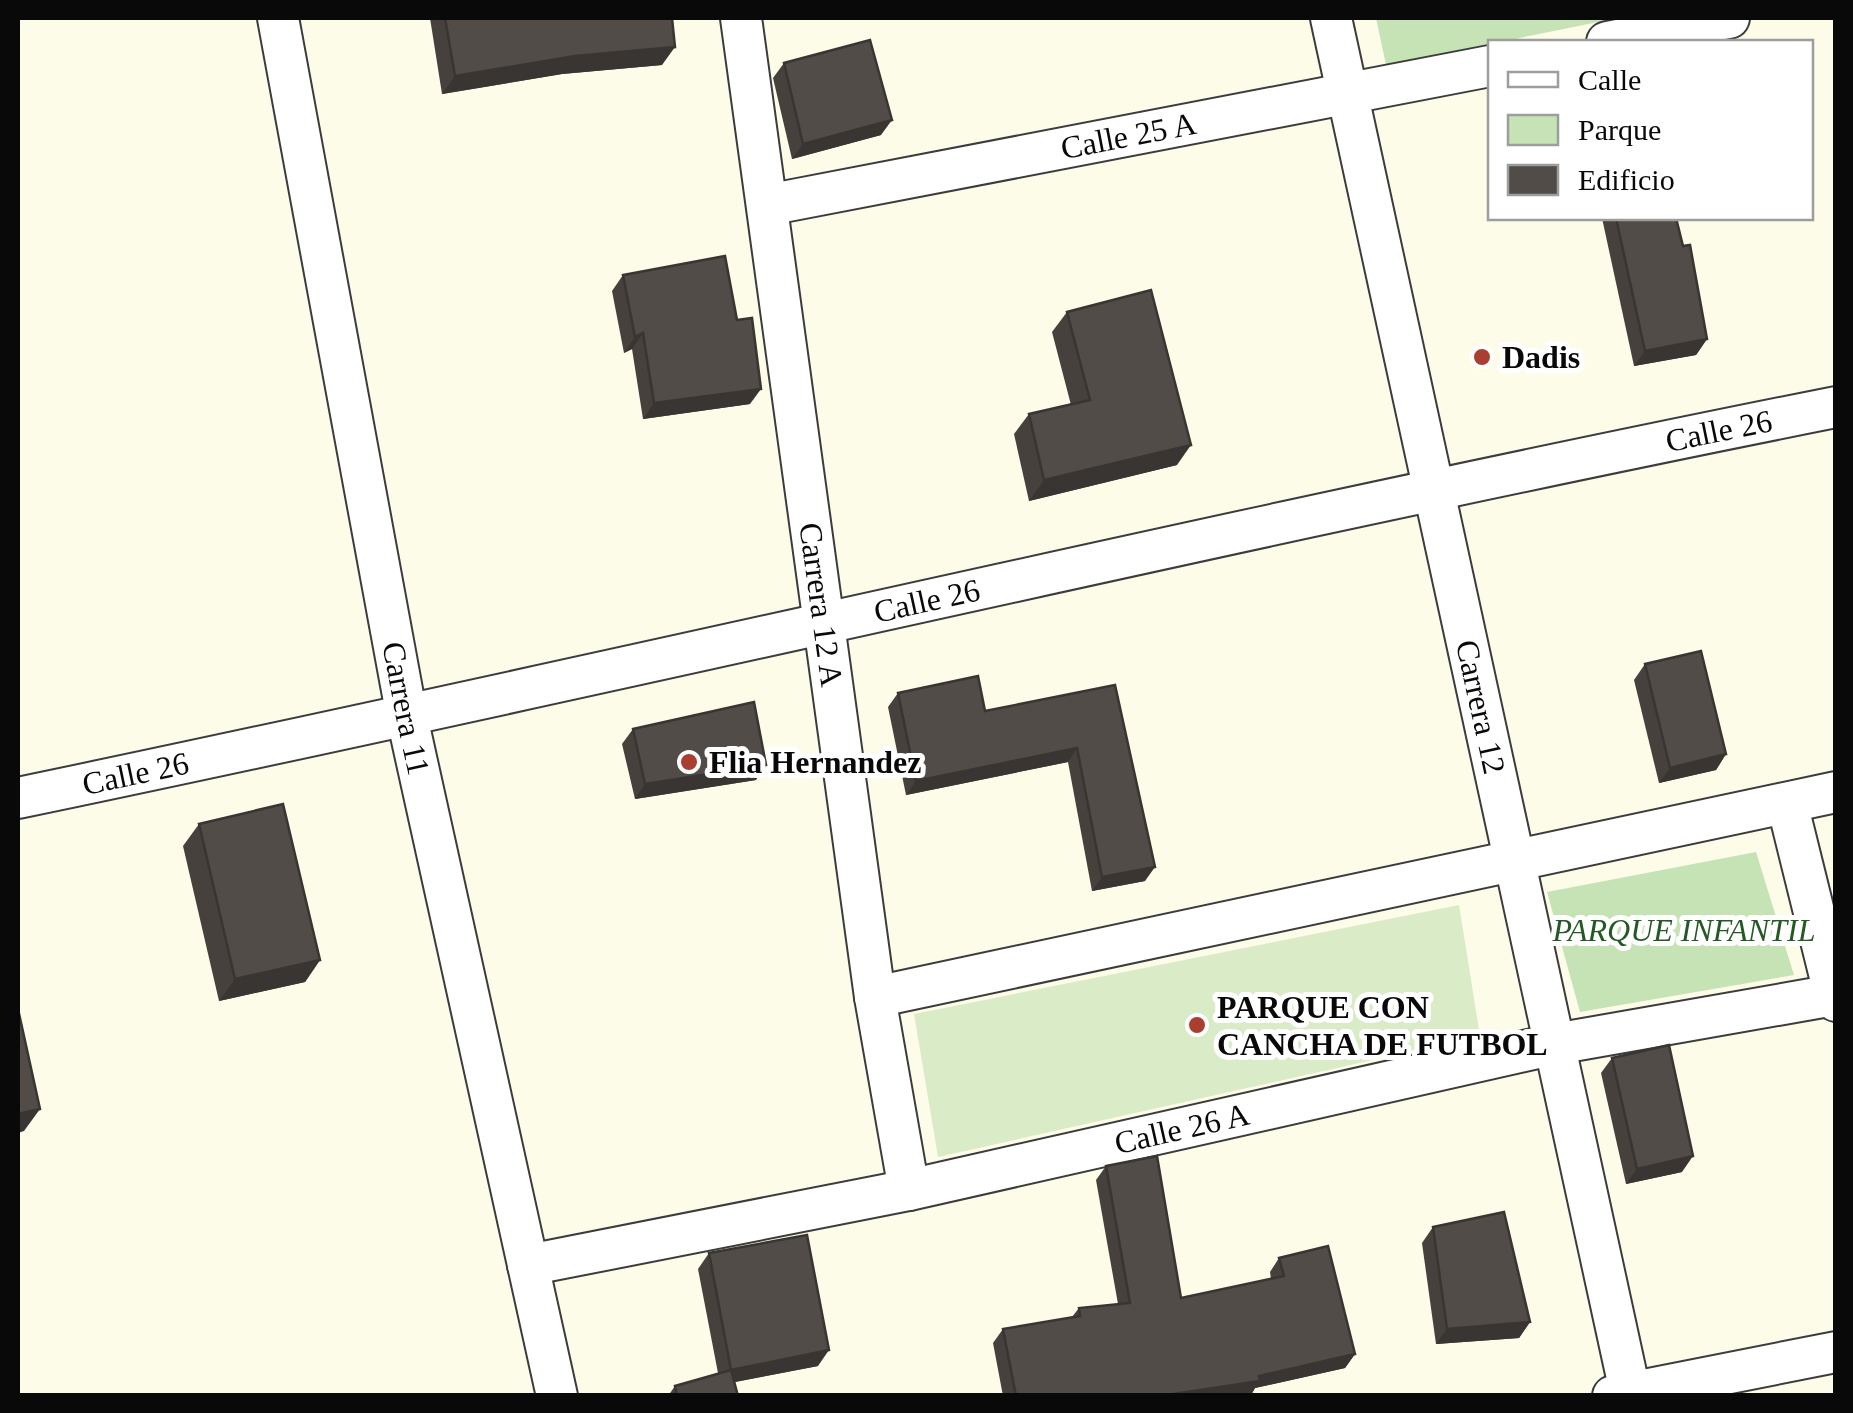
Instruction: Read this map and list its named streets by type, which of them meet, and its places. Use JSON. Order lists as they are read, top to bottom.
{
  "streets": {
    "street": [
      "Calle 25 A",
      "Calle 26",
      "Carrera 12 A",
      "Carrera 12",
      "Carrera 11",
      "Calle 26 A"
    ]
  },
  "crossings": [
    ["Calle 25 A", "Carrera 12 A"],
    ["Calle 25 A", "Carrera 12"],
    ["Calle 26", "Carrera 12 A"],
    ["Calle 26", "Carrera 12"],
    ["Calle 26", "Carrera 11"],
    ["Carrera 12 A", "Calle 26 A"],
    ["Carrera 12", "Calle 26 A"],
    ["Carrera 11", "Calle 26 A"]
  ],
  "parks": ["PARQUE INFANTIL"],
  "places": ["Dadis", "Flia Hernandez", "PARQUE CON CANCHA DE FUTBOL"],
  "legend": ["Calle", "Parque", "Edificio"]
}
